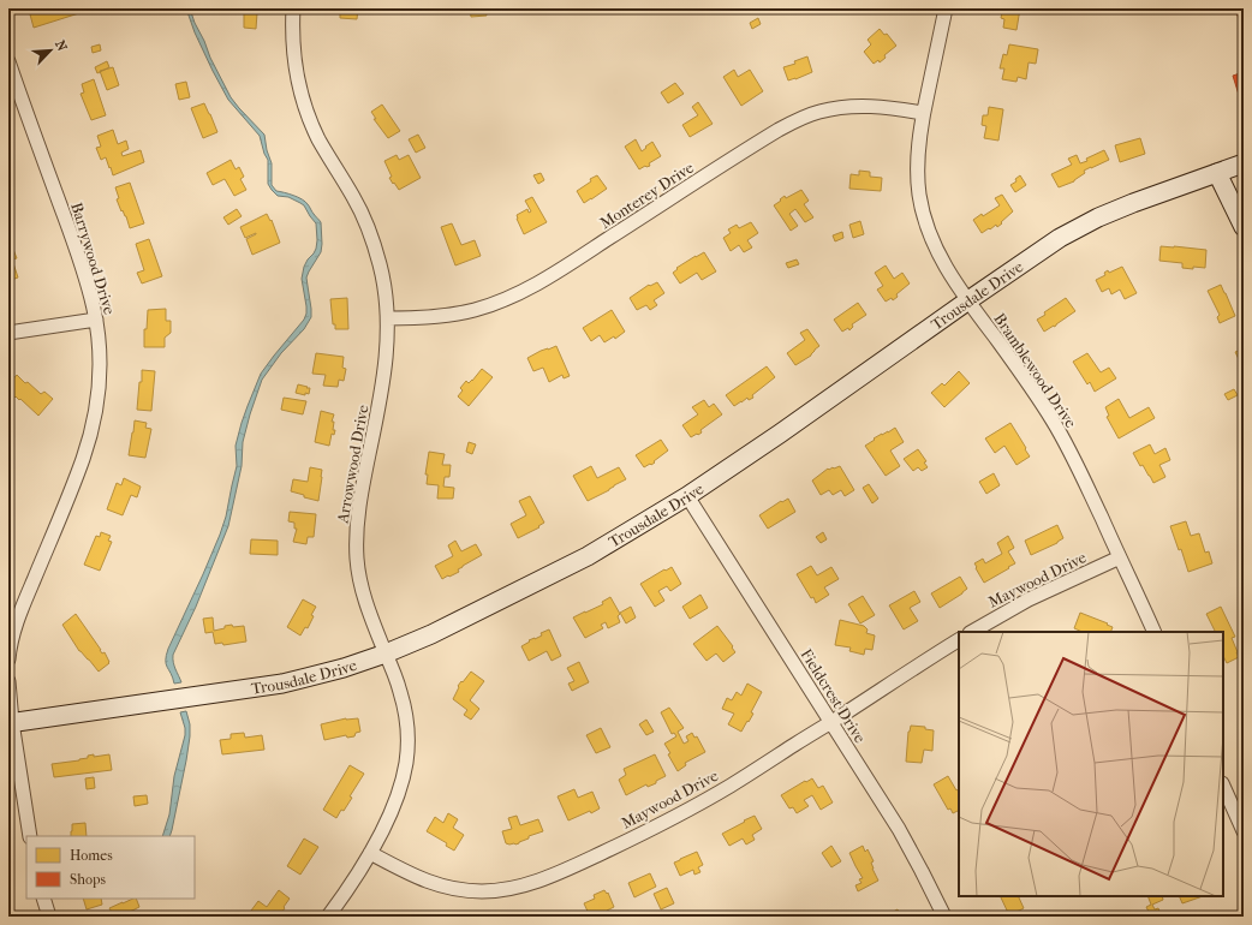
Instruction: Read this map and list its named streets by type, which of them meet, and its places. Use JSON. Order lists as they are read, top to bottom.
{
  "streets": {
    "street": [
      "Monterey Drive",
      "Barrywood Drive",
      "Trousdale Drive",
      "Bramblewood Drive",
      "Arrowwood Drive",
      "Maywood Drive",
      "Fieldcrest Drive"
    ]
  },
  "crossings": [
    ["Monterey Drive", "Bramblewood Drive"],
    ["Monterey Drive", "Arrowwood Drive"],
    ["Trousdale Drive", "Bramblewood Drive"],
    ["Trousdale Drive", "Arrowwood Drive"],
    ["Trousdale Drive", "Fieldcrest Drive"],
    ["Bramblewood Drive", "Maywood Drive"],
    ["Arrowwood Drive", "Maywood Drive"],
    ["Maywood Drive", "Fieldcrest Drive"]
  ],
  "legend": ["Homes", "Shops"],
  "north": "top right"
}
